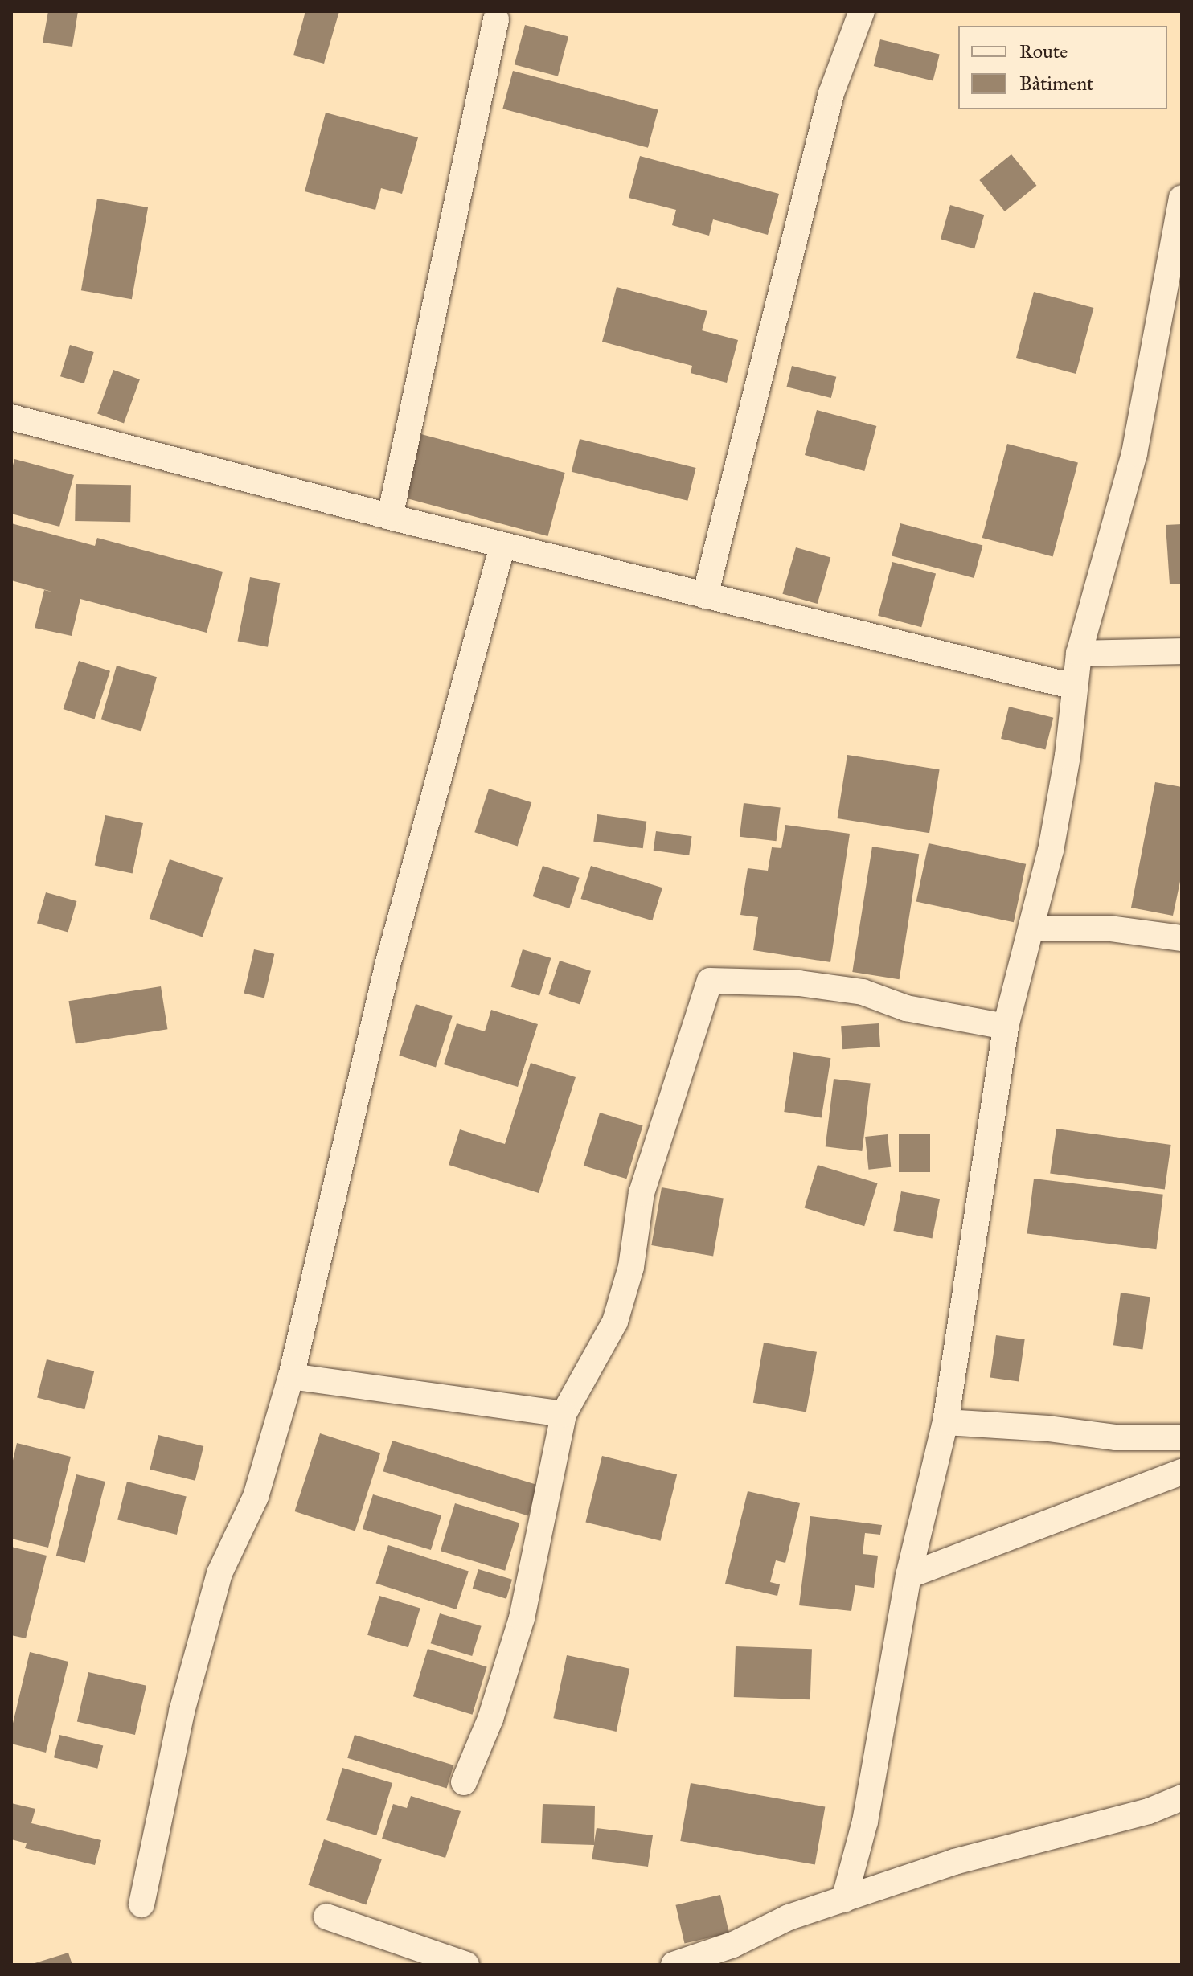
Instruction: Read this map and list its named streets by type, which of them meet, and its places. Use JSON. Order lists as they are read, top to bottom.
{
  "legend": ["Route", "Bâtiment"]
}
